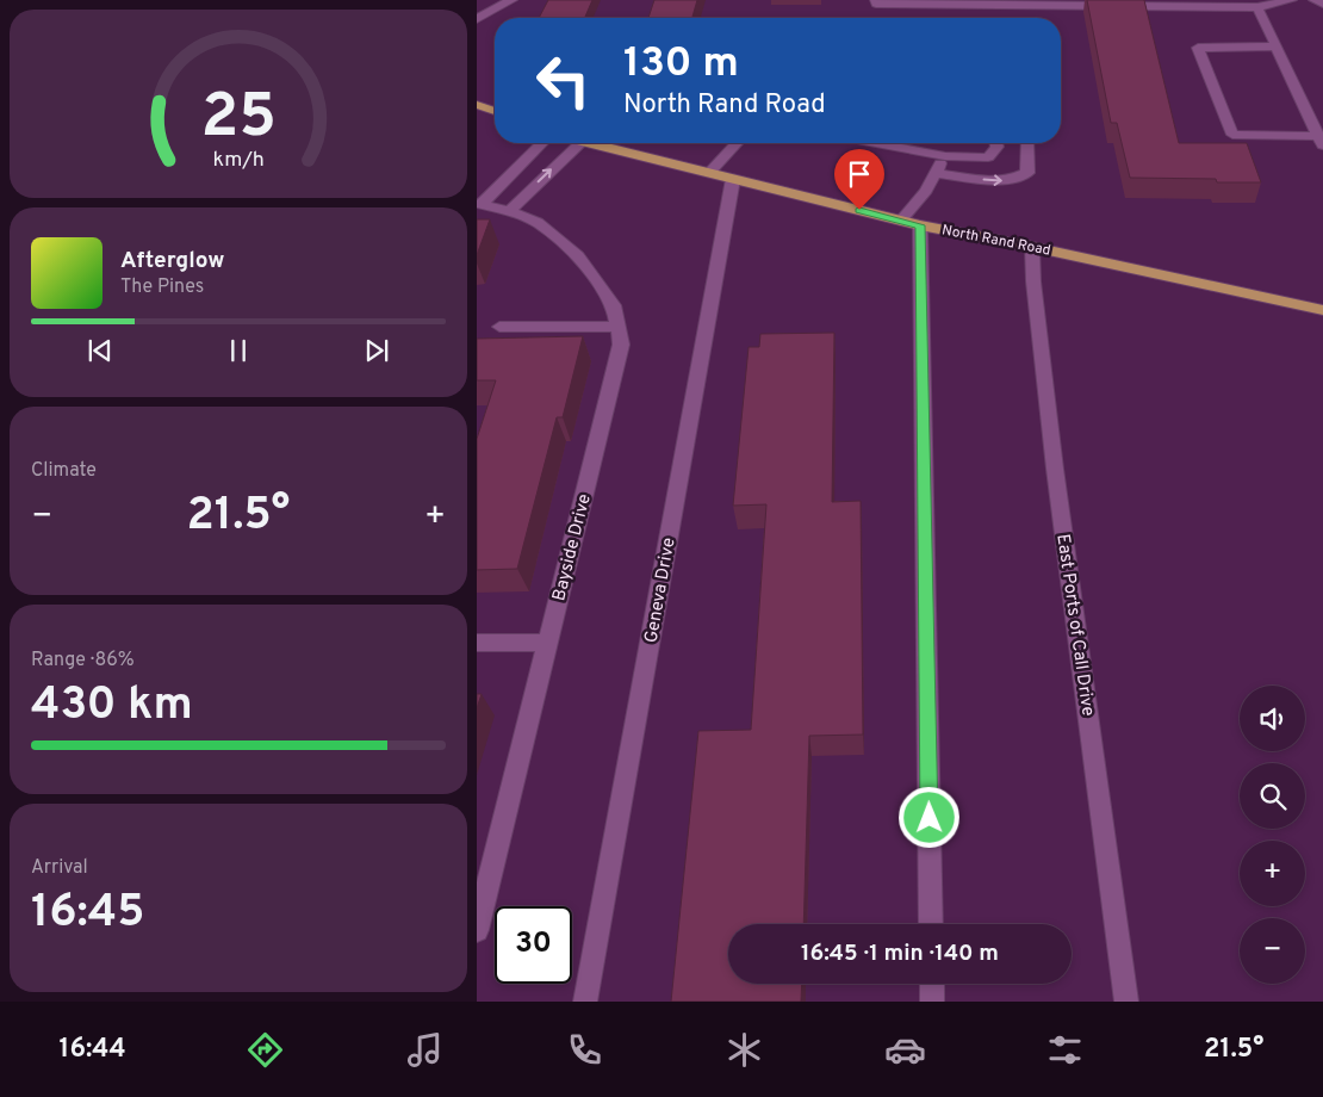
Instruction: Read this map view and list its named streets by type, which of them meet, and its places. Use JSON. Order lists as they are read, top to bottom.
{
  "streets": {
    "main road": ["North Rand Road"],
    "street": ["Bayside Drive", "Geneva Drive", "East Ports of Call Drive"]
  },
  "crossings": [
    ["North Rand Road", "Geneva Drive"],
    ["North Rand Road", "East Ports of Call Drive"]
  ],
  "page": {
    "turn": ["130 m", "North Rand Road"],
    "song": ["Afterglow", "The Pines"],
    "tile": [
      "Climate",
      ["Range · 86%", "430 km"],
      ["Arrival", "16:45"]
    ],
    "heat": ["−", "21.5°", "+"],
    "map_buttons": ["+", "−"],
    "limit": "30",
    "trip": "16:45 · 1 min · 140 m",
    "tabs": ["16:44", "21.5°"],
    "gauge": ["25", "km/h"]
  }
}
